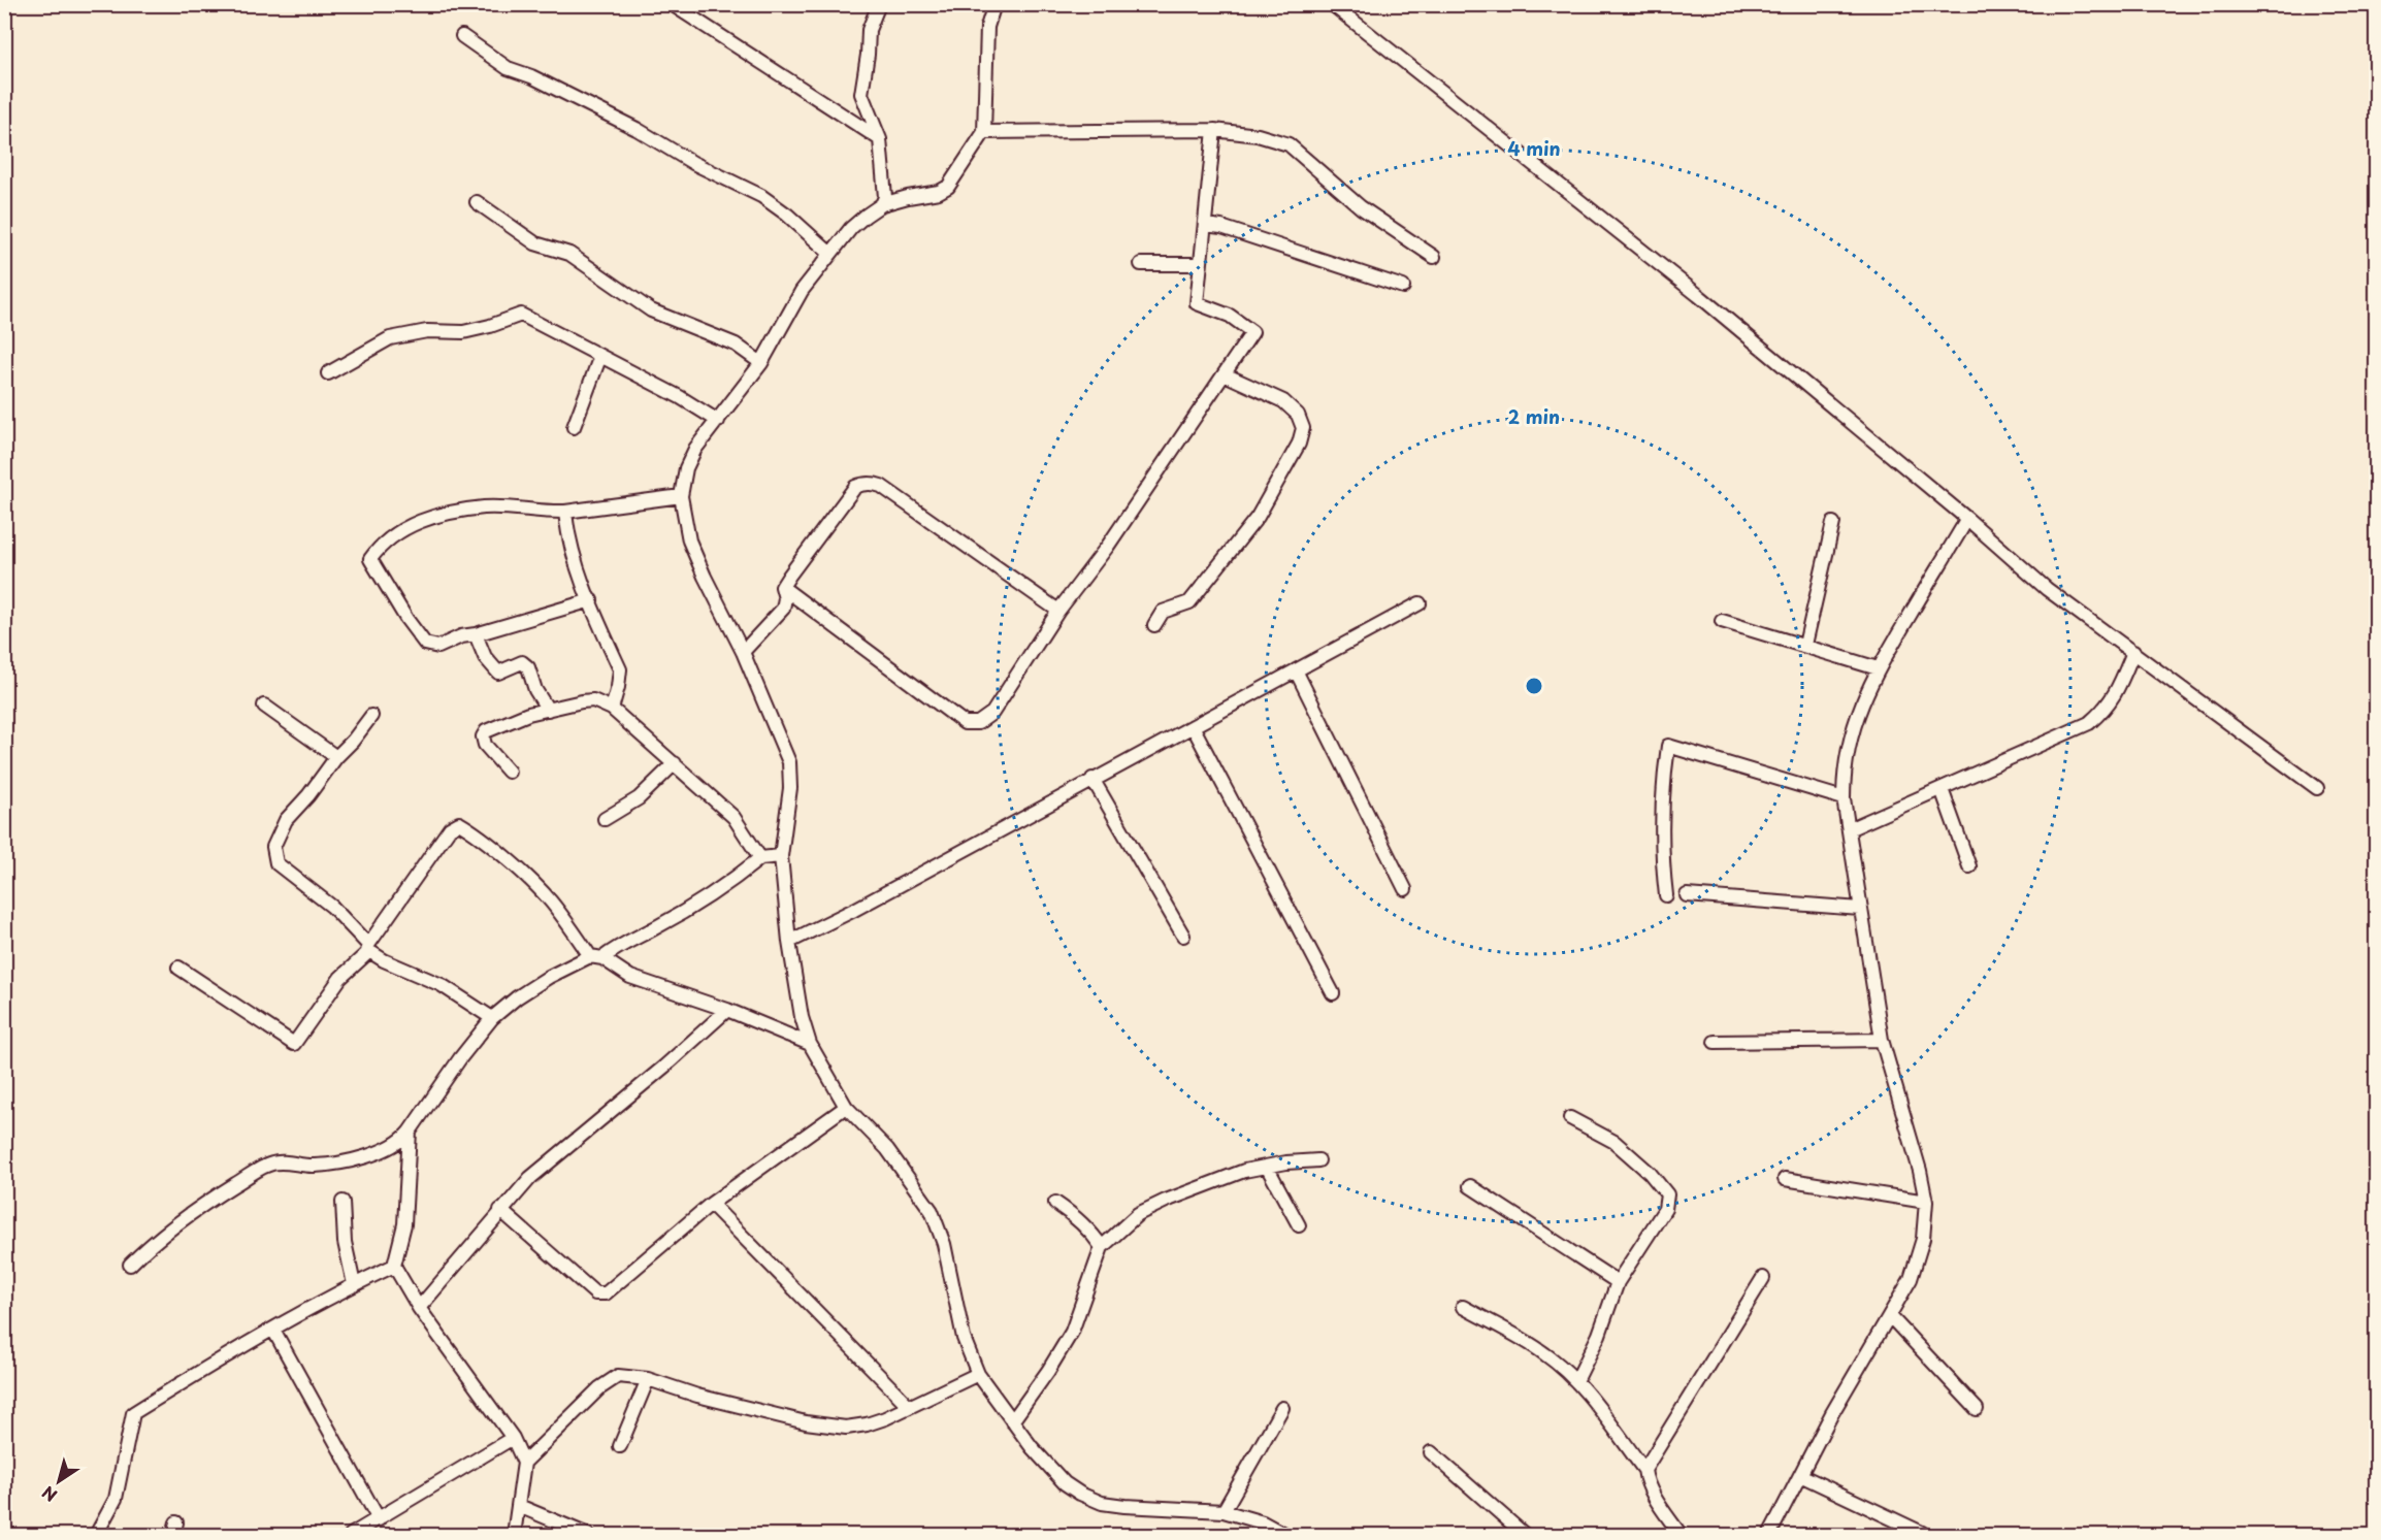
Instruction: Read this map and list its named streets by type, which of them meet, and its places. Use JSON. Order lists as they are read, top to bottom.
{
  "north": "bottom left",
  "rings": ["4 min", "2 min"]
}
